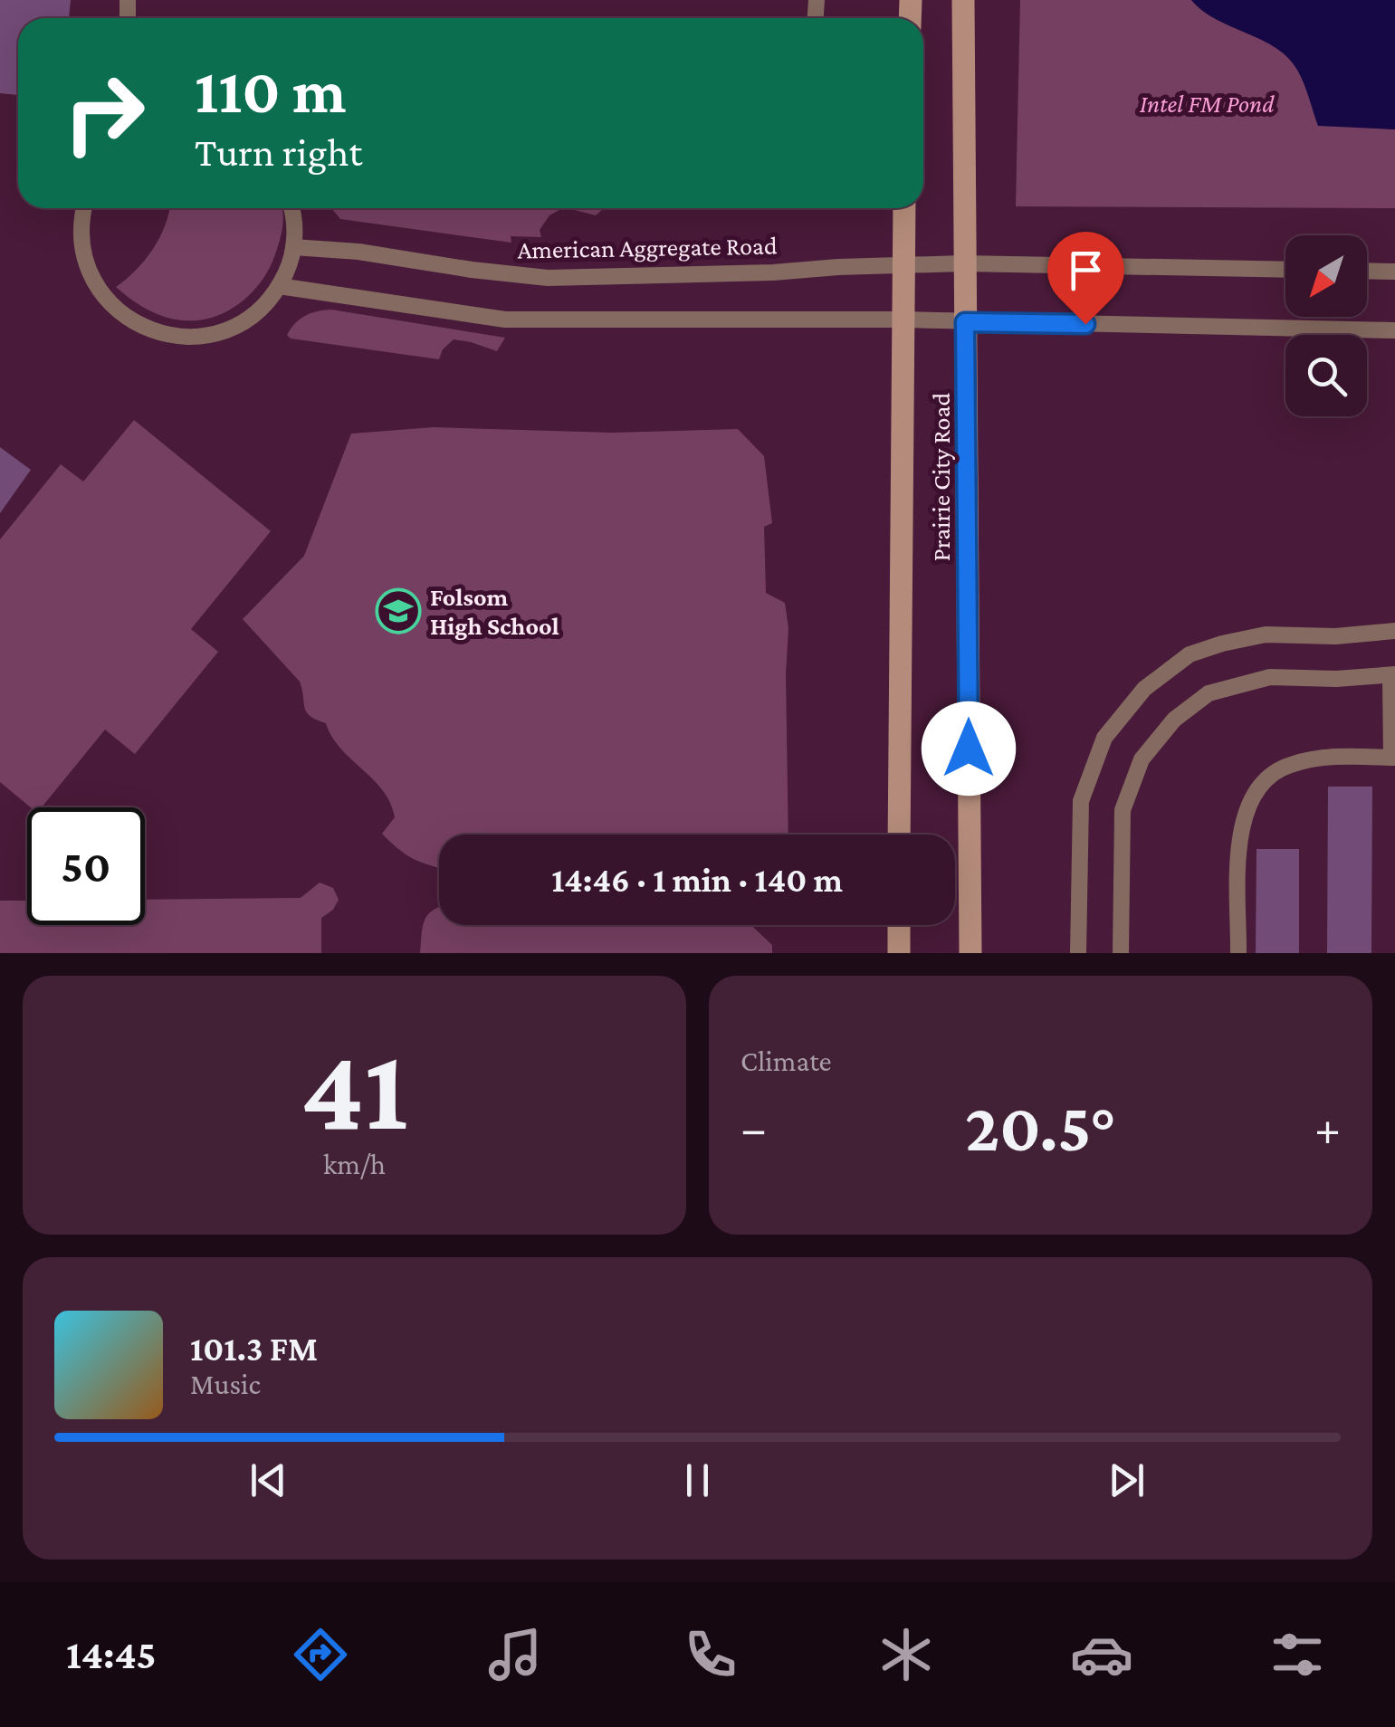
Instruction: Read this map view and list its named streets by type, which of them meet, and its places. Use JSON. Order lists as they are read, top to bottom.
{
  "streets": {
    "main road": ["Prairie City Road"],
    "lane": ["American Aggregate Road"]
  },
  "crossings": [
    ["American Aggregate Road", "Prairie City Road"]
  ],
  "parks": ["Intel FM Pond"],
  "places": {
    "school or university": ["Folsom High School"]
  },
  "north": "bottom left",
  "page": {
    "turn": ["110 m", "Turn right"],
    "limit": "50",
    "trip": "14:46 · 1 min · 140 m",
    "tile": [
      ["41", "km/h"],
      "Climate"
    ],
    "heat": ["−", "20.5°", "+"],
    "song": ["101.3 FM", "Music"],
    "tabs": "14:45"
  }
}
